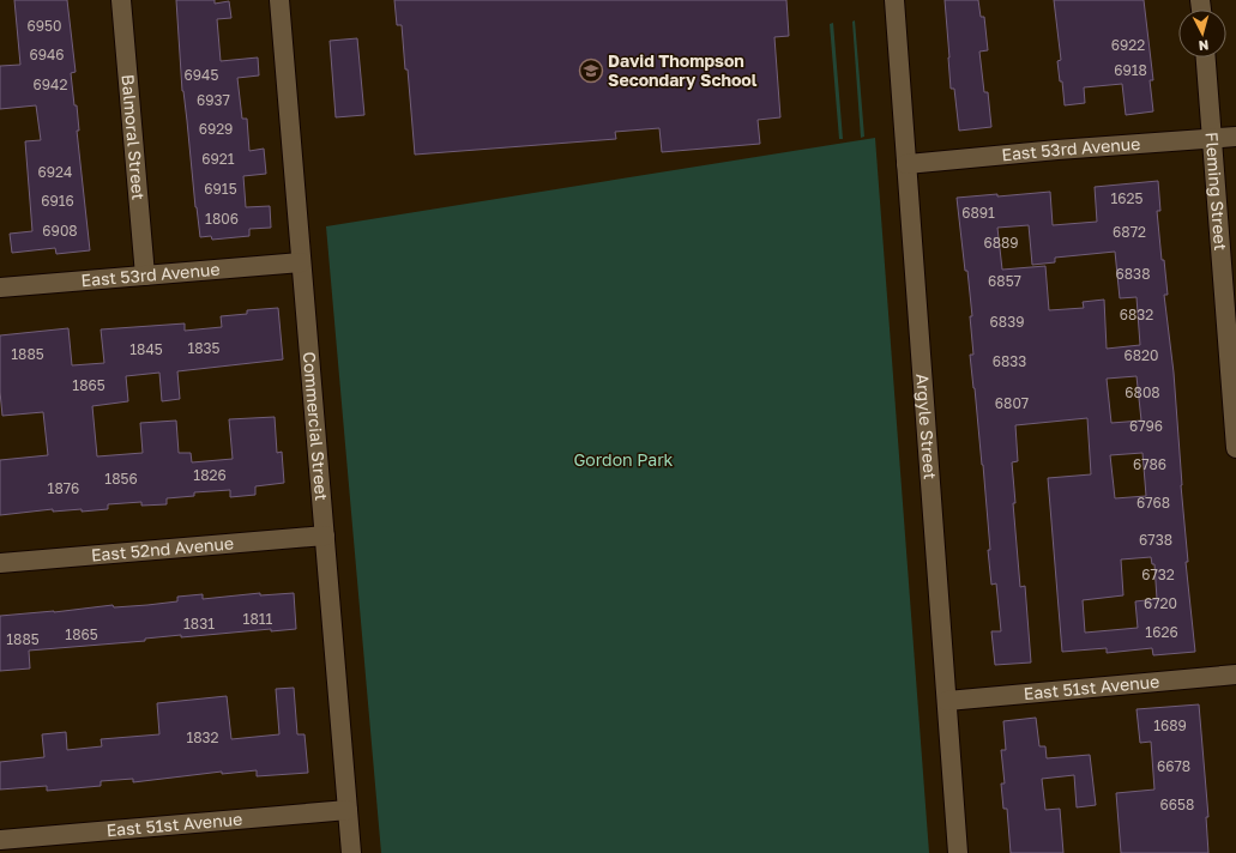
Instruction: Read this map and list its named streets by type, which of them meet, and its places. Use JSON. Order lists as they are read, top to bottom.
{
  "streets": {
    "street": [
      "Balmoral Street",
      "East 53rd Avenue",
      "Fleming Street",
      "Commercial Street",
      "Argyle Street",
      "East 52nd Avenue",
      "East 51st Avenue"
    ]
  },
  "crossings": [
    ["Balmoral Street", "East 53rd Avenue"],
    ["East 53rd Avenue", "Fleming Street"],
    ["East 53rd Avenue", "Commercial Street"],
    ["East 53rd Avenue", "Argyle Street"],
    ["Commercial Street", "East 52nd Avenue"],
    ["Commercial Street", "East 51st Avenue"],
    ["Argyle Street", "East 51st Avenue"]
  ],
  "parks": ["Gordon Park"],
  "places": {
    "school or university": ["David Thompson Secondary School"]
  },
  "house_numbers": [
    "6950",
    "6922",
    "6946",
    "6918",
    "6945",
    "6942",
    "6937",
    "6929",
    "6921",
    "6924",
    "6915",
    "1625",
    "6916",
    "6891",
    "1806",
    "6908",
    "6872",
    "6889",
    "6838",
    "6857",
    "6832",
    "6839",
    "1835",
    "1845",
    "1885",
    "6820",
    "6833",
    "1865",
    "6808",
    "6807",
    "6796",
    "6786",
    "1826",
    "1856",
    "1876",
    "6768",
    "6738",
    "6732",
    "6720",
    "1811",
    "1831",
    "1626",
    "1865",
    "1885",
    "1689",
    "1832",
    "6678",
    "6658"
  ],
  "north": "bottom"
}
